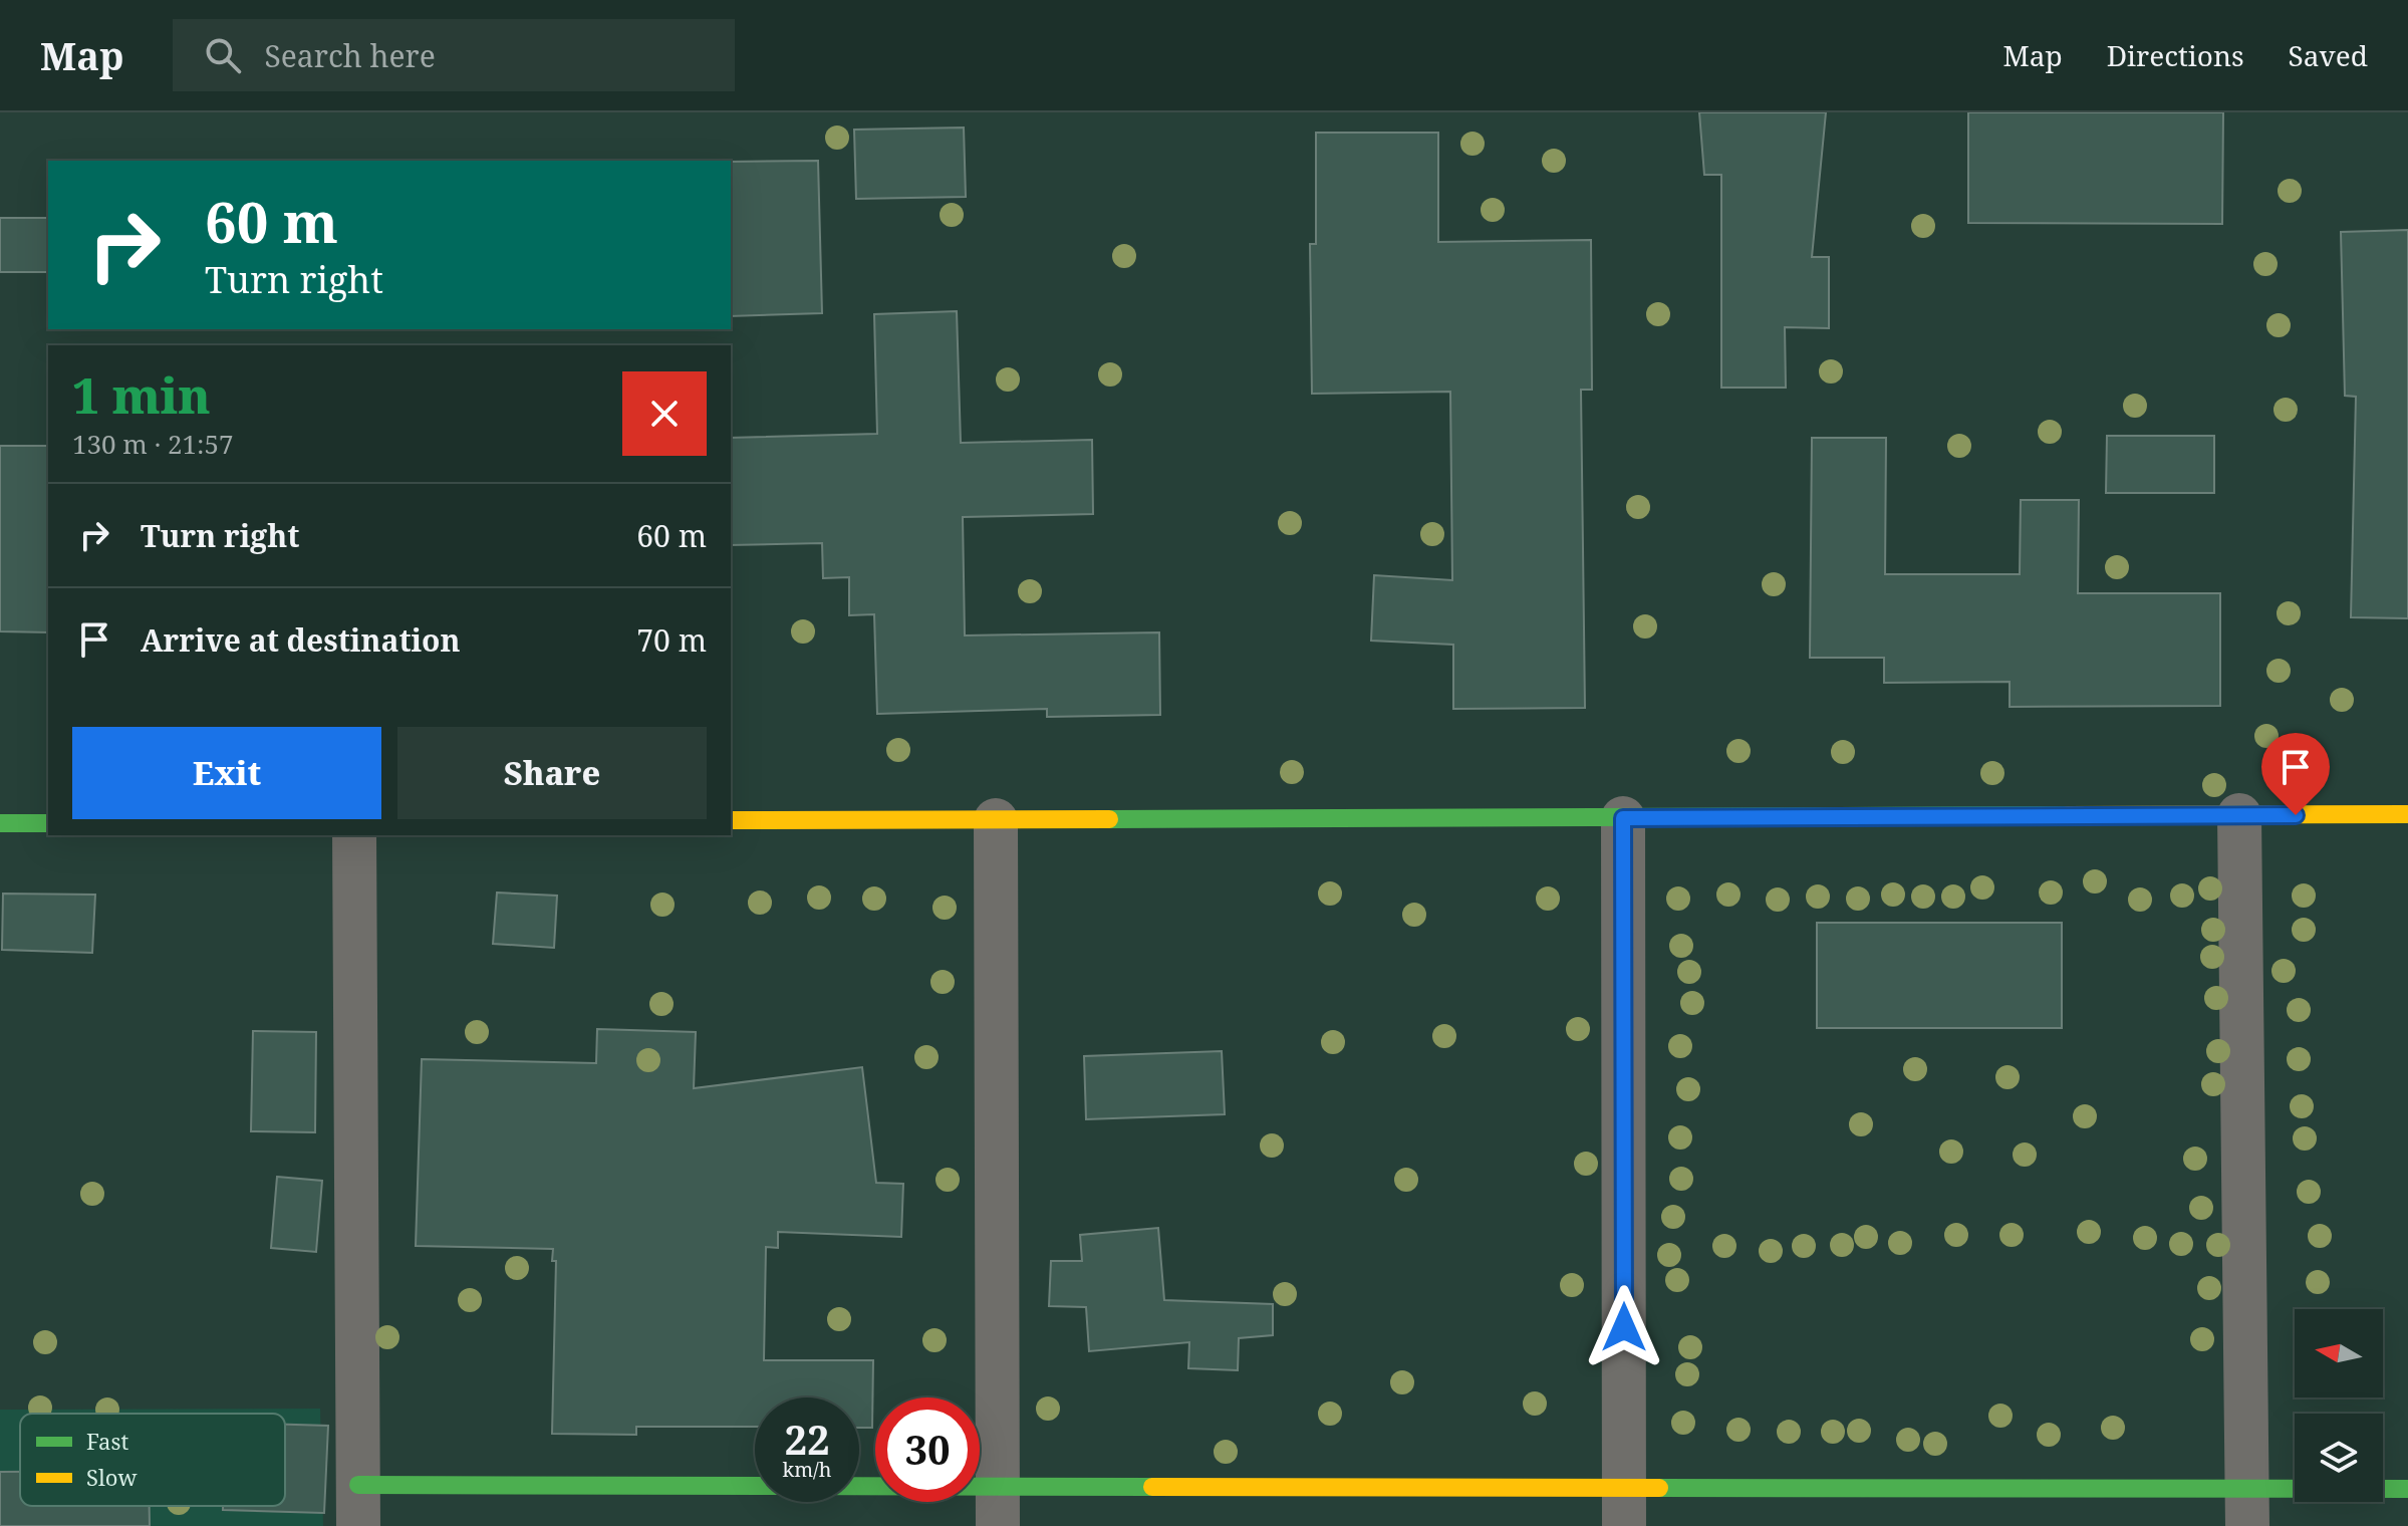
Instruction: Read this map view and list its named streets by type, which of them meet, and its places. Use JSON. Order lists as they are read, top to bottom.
{
  "legend": ["Fast", "Slow"],
  "north": "left",
  "page": {
    "header": "Map",
    "search": "Search here",
    "nav": ["Map", "Directions", "Saved"],
    "turn": ["60 m", "Turn right"],
    "heading": ["1 min", "130 m · 21:57"],
    "list": [
      {
        "name": "Turn right",
        "value": "60 m"
      },
      {
        "name": "Arrive at destination",
        "value": "70 m"
      }
    ],
    "buttons": ["Exit", "Share"],
    "speed": "22 km/h",
    "limit": "30"
  }
}
